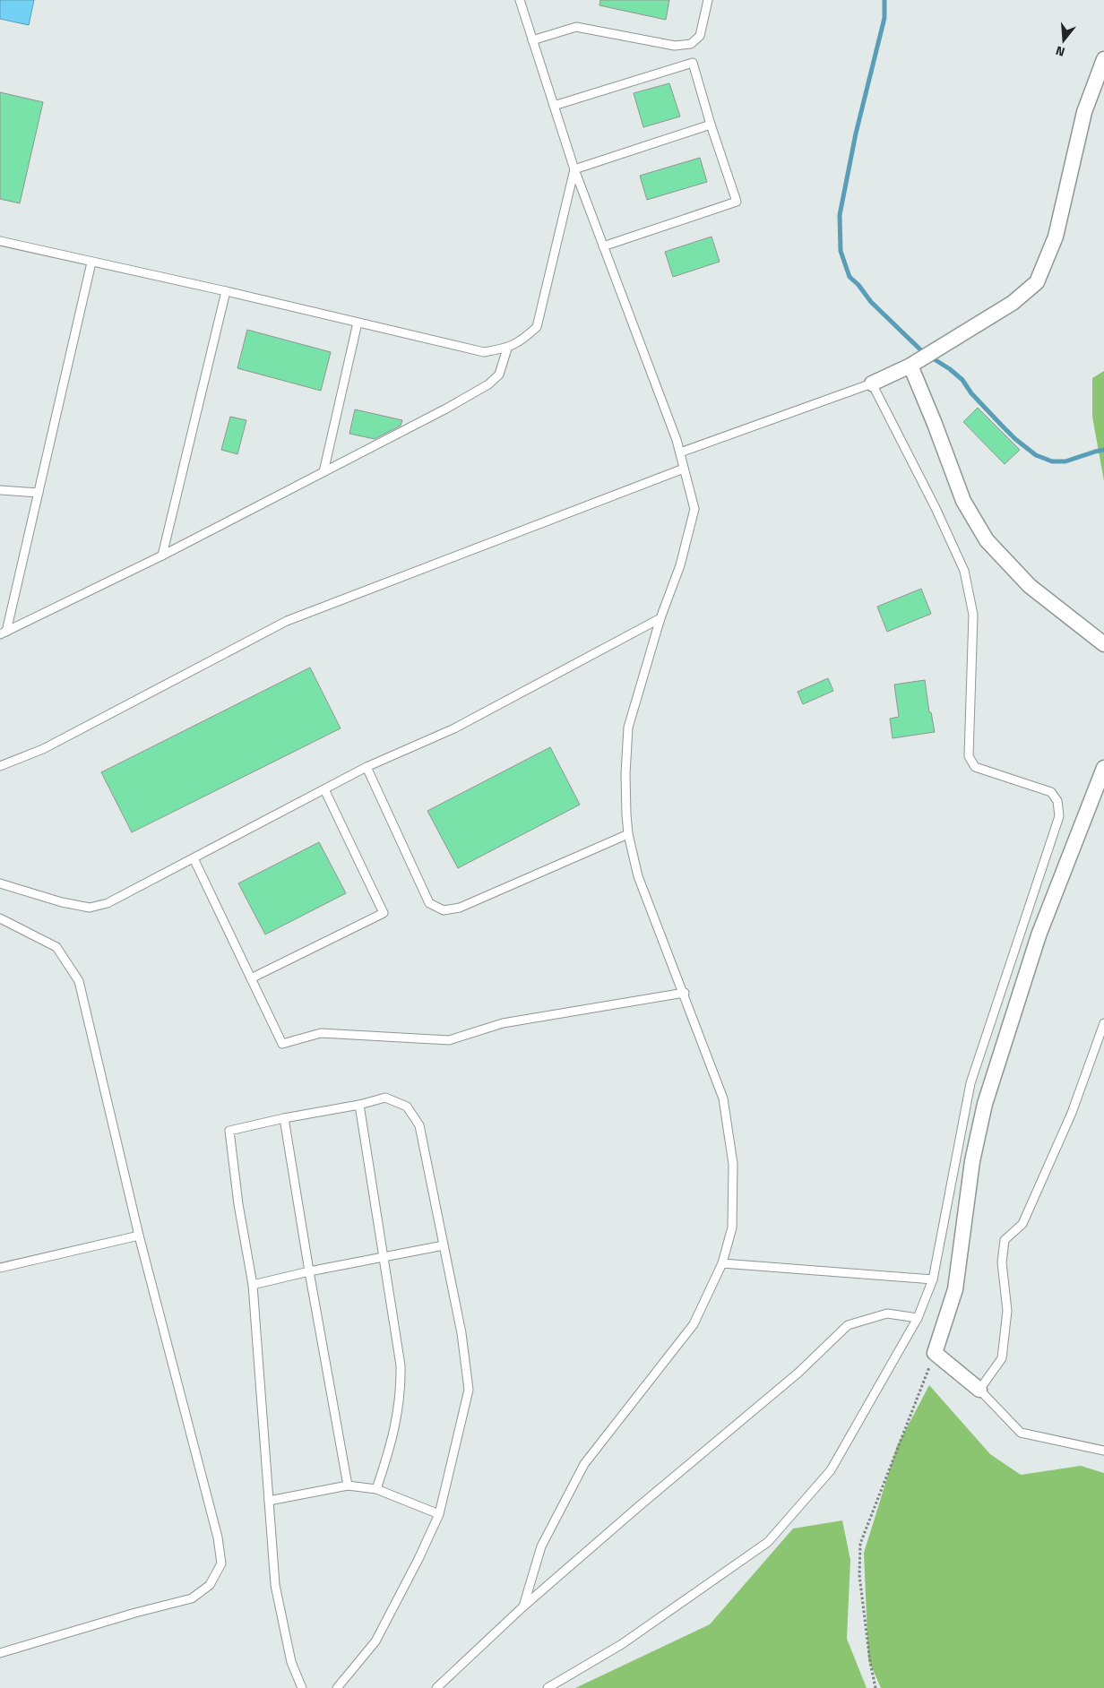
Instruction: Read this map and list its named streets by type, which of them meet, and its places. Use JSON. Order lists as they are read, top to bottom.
{
  "north": "bottom"
}
